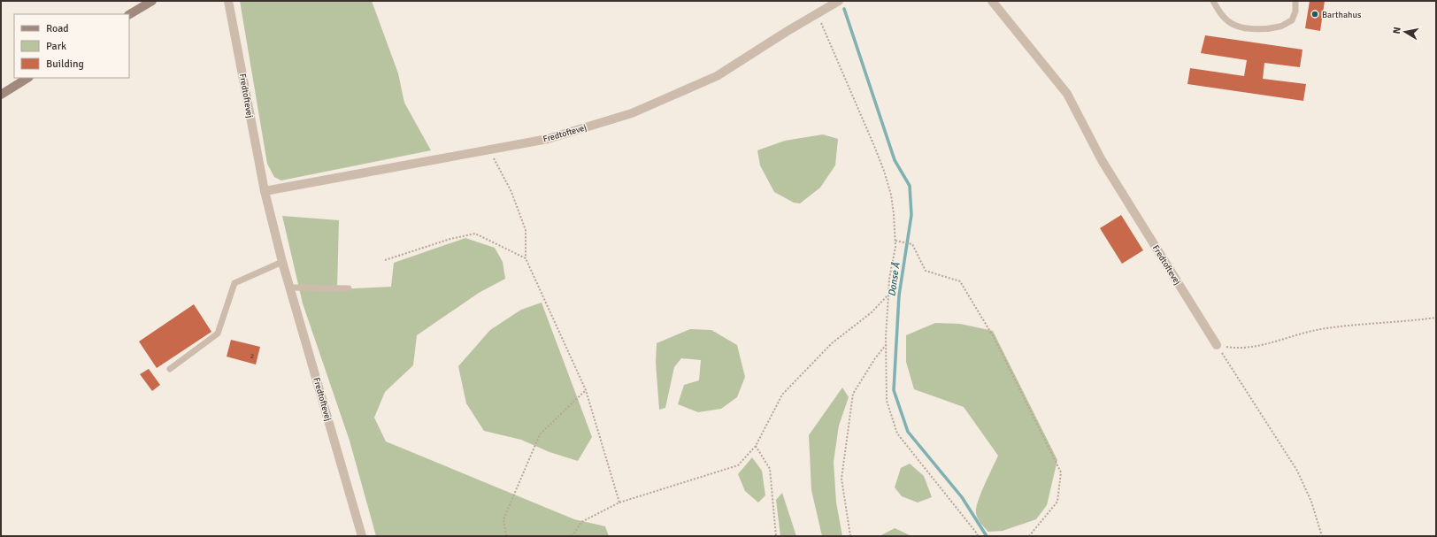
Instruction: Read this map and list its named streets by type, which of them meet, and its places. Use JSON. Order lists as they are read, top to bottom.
{
  "streets": {
    "street": ["Fredtoftevej"]
  },
  "water": ["Donse Å"],
  "places": ["Barthahus"],
  "house_numbers": ["2"],
  "legend": ["Road", "Park", "Building"],
  "north": "left"
}
